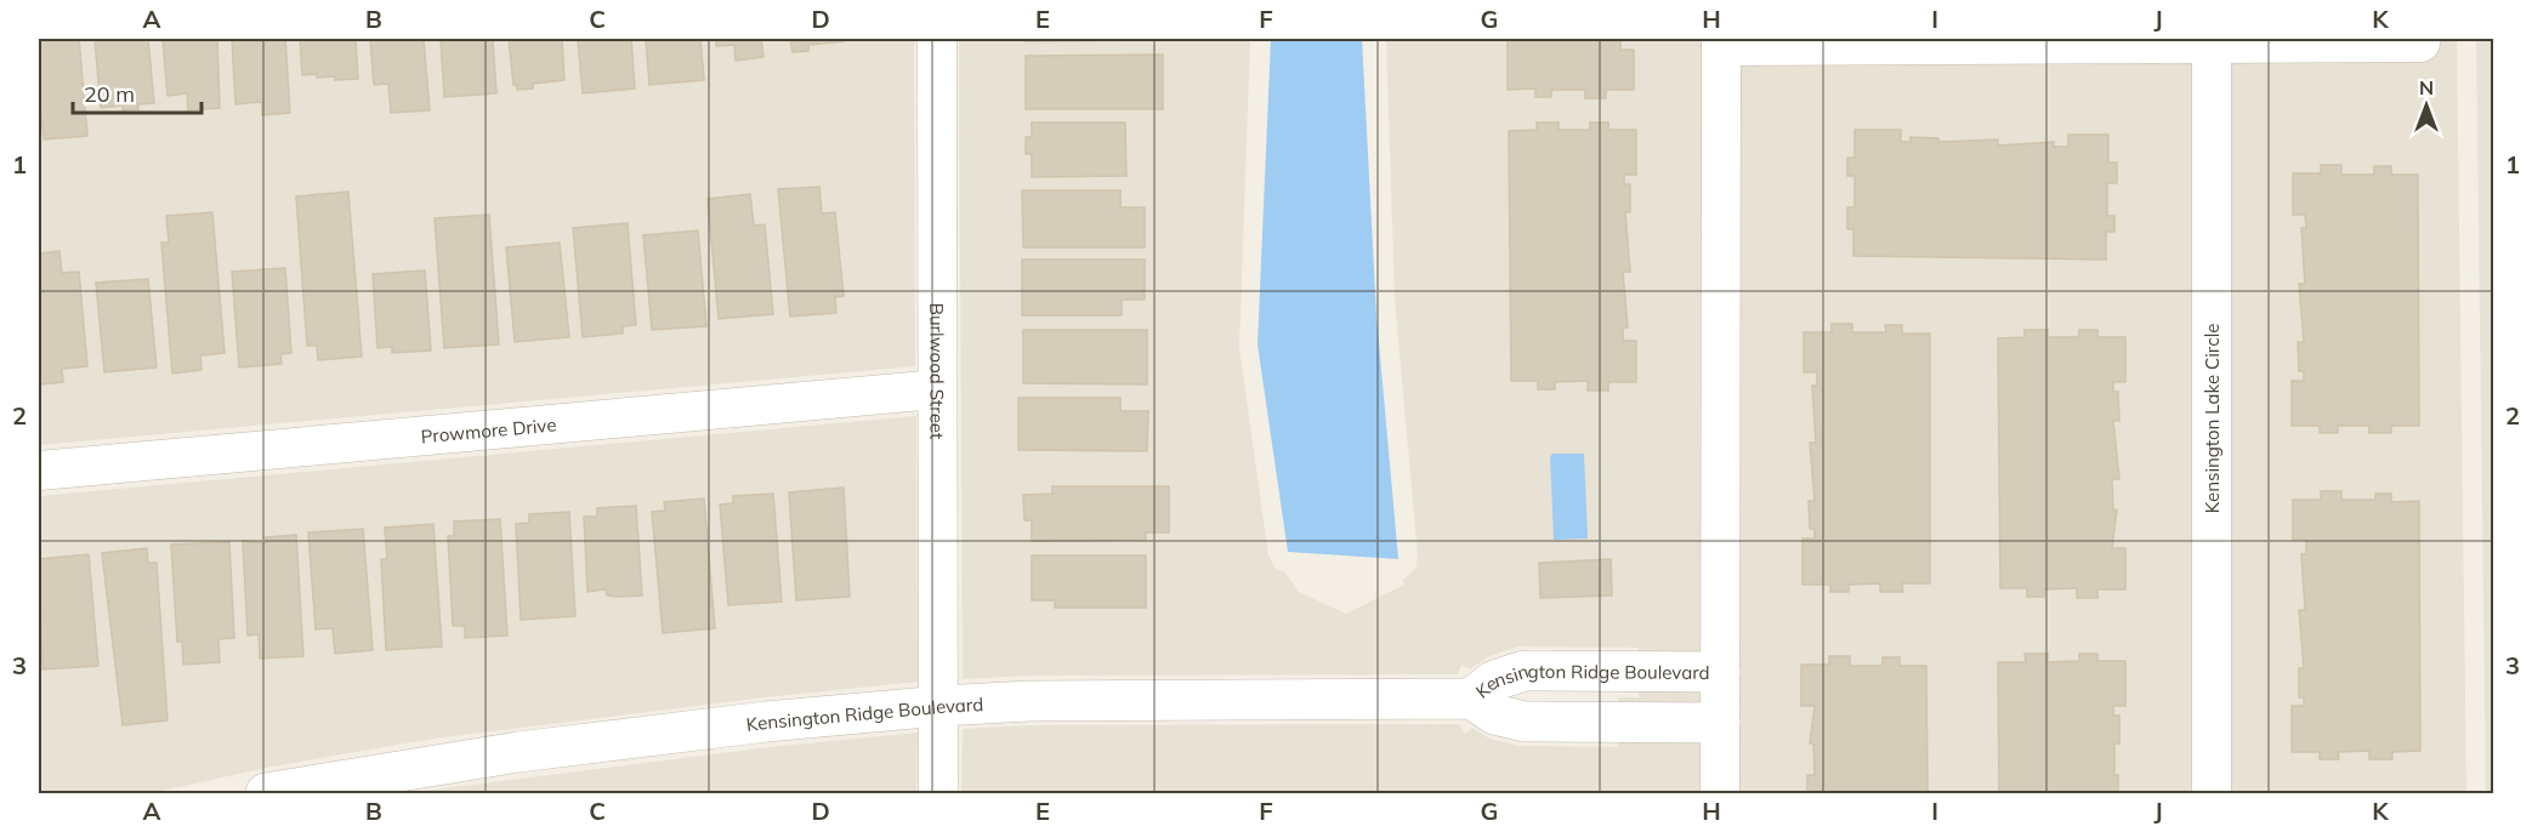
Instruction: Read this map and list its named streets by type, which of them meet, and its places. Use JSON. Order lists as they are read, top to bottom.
{
  "streets": {
    "street": [
      "Burlwood Street",
      "Kensington Lake Circle",
      "Prowmore Drive",
      "Kensington Ridge Boulevard"
    ]
  },
  "crossings": [
    ["Burlwood Street", "Prowmore Drive"],
    ["Burlwood Street", "Kensington Ridge Boulevard"]
  ],
  "scale_bar": "20 m",
  "north": "top",
  "grid": {
    "columns": [
      "A",
      "B",
      "C",
      "D",
      "E",
      "F",
      "G",
      "H",
      "I",
      "J",
      "K"
    ],
    "rows": ["1", "2", "3"]
  }
}
